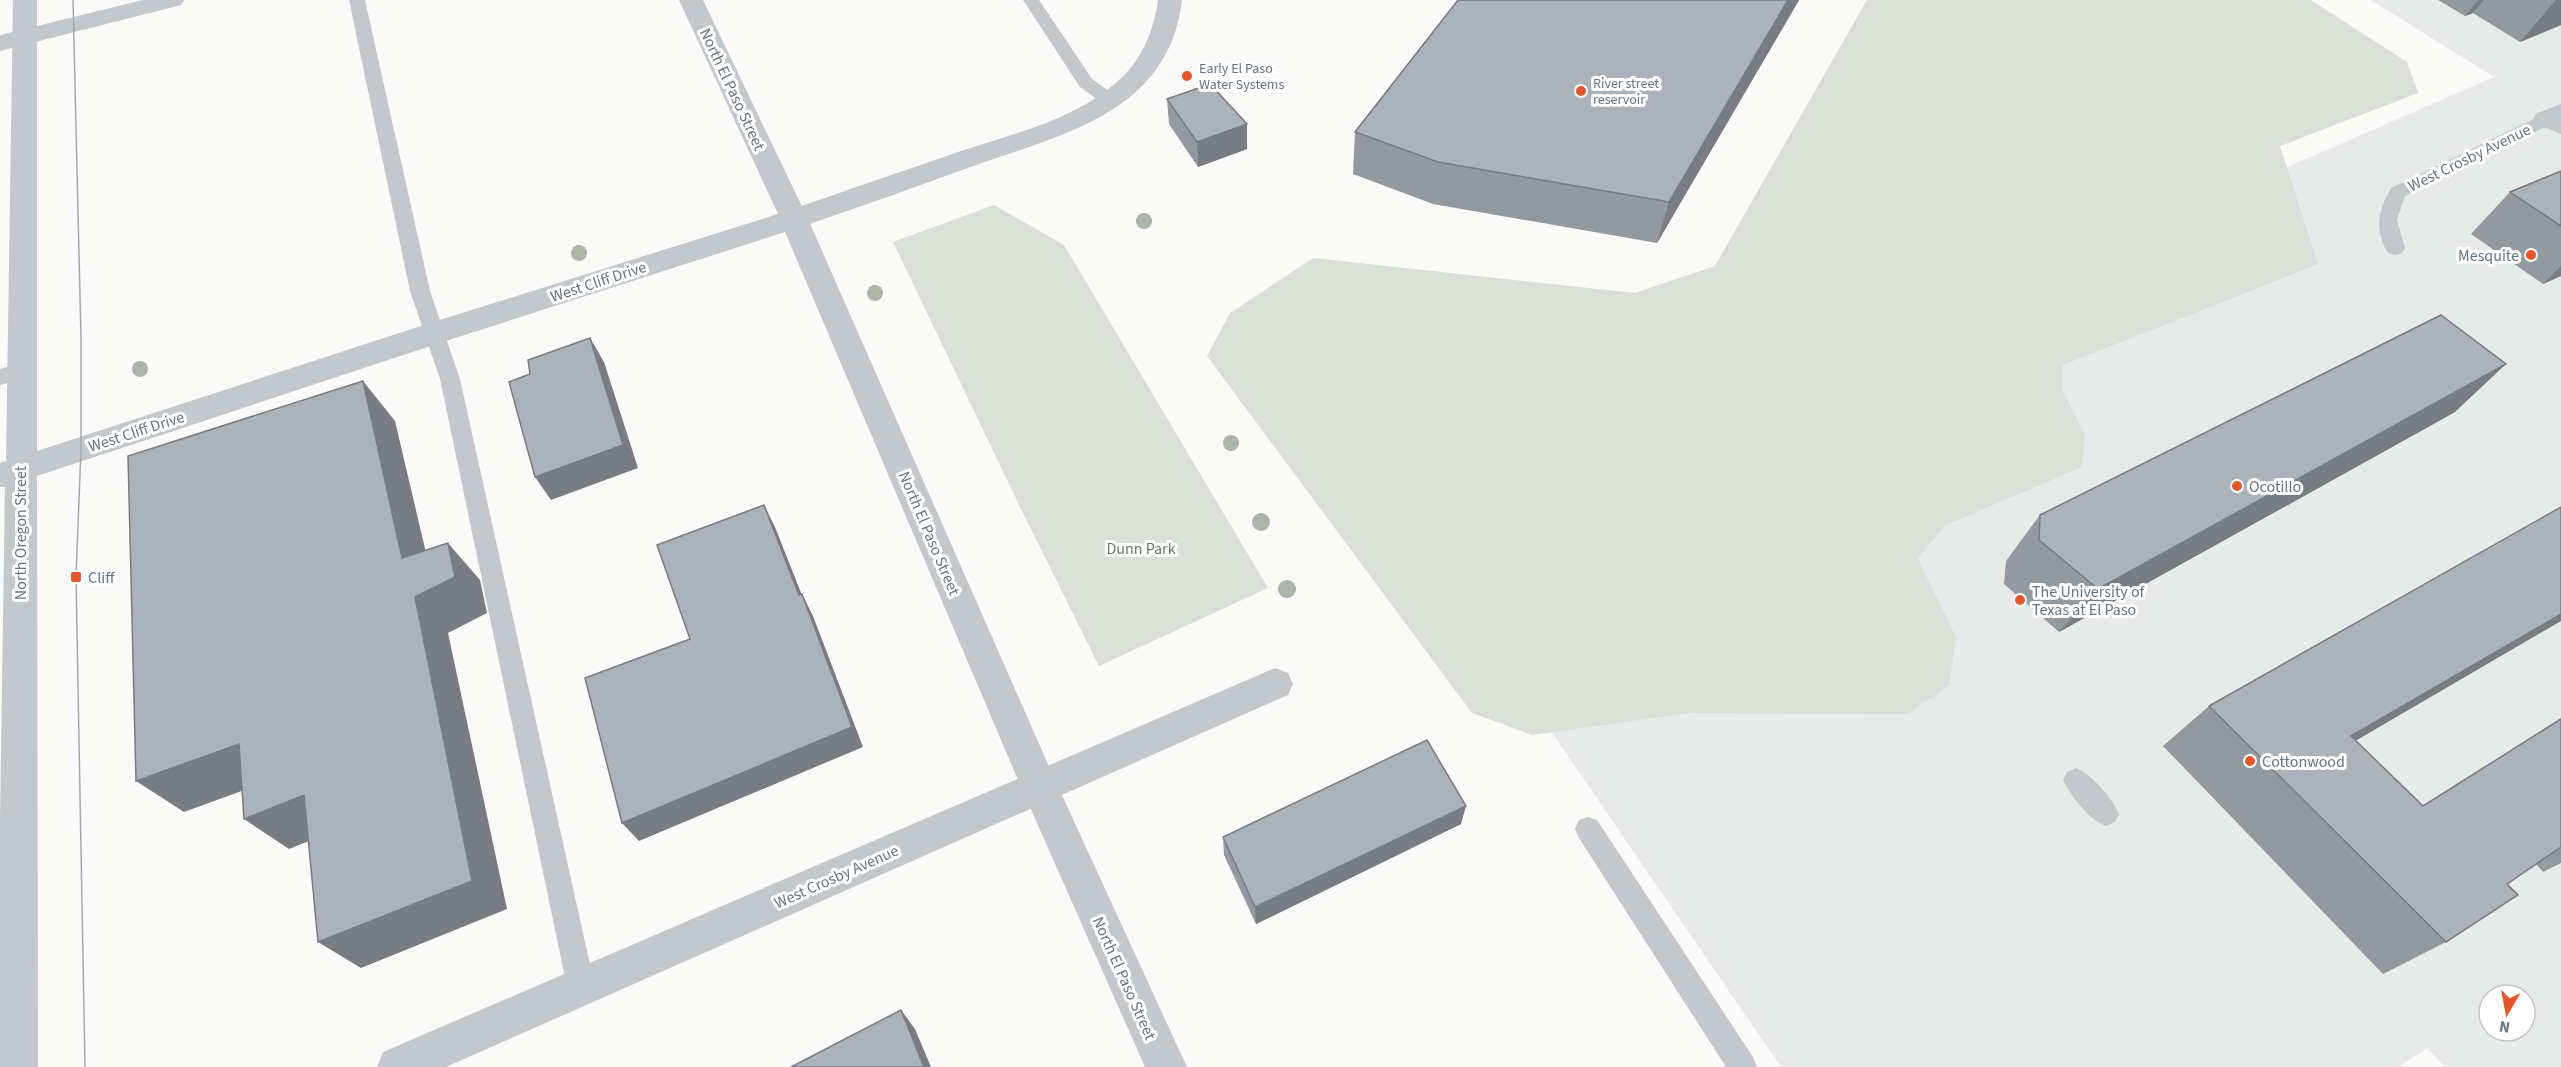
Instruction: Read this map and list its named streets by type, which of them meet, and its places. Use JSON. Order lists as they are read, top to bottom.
{
  "streets": {
    "street": [
      "North El Paso Street",
      "West Crosby Avenue",
      "West Cliff Drive",
      "North Oregon Street"
    ]
  },
  "crossings": [
    ["North El Paso Street", "West Crosby Avenue"],
    ["North El Paso Street", "West Cliff Drive"],
    ["West Cliff Drive", "North Oregon Street"]
  ],
  "parks": ["Dunn Park"],
  "places": {
    "other": [
      "Early El Paso Water Systems",
      "River street reservoir",
      "Mesquite",
      "Ocotillo",
      "The University of Texas at El Paso",
      "Cottonwood"
    ],
    "transit": ["Cliff"]
  },
  "north": "bottom"
}
